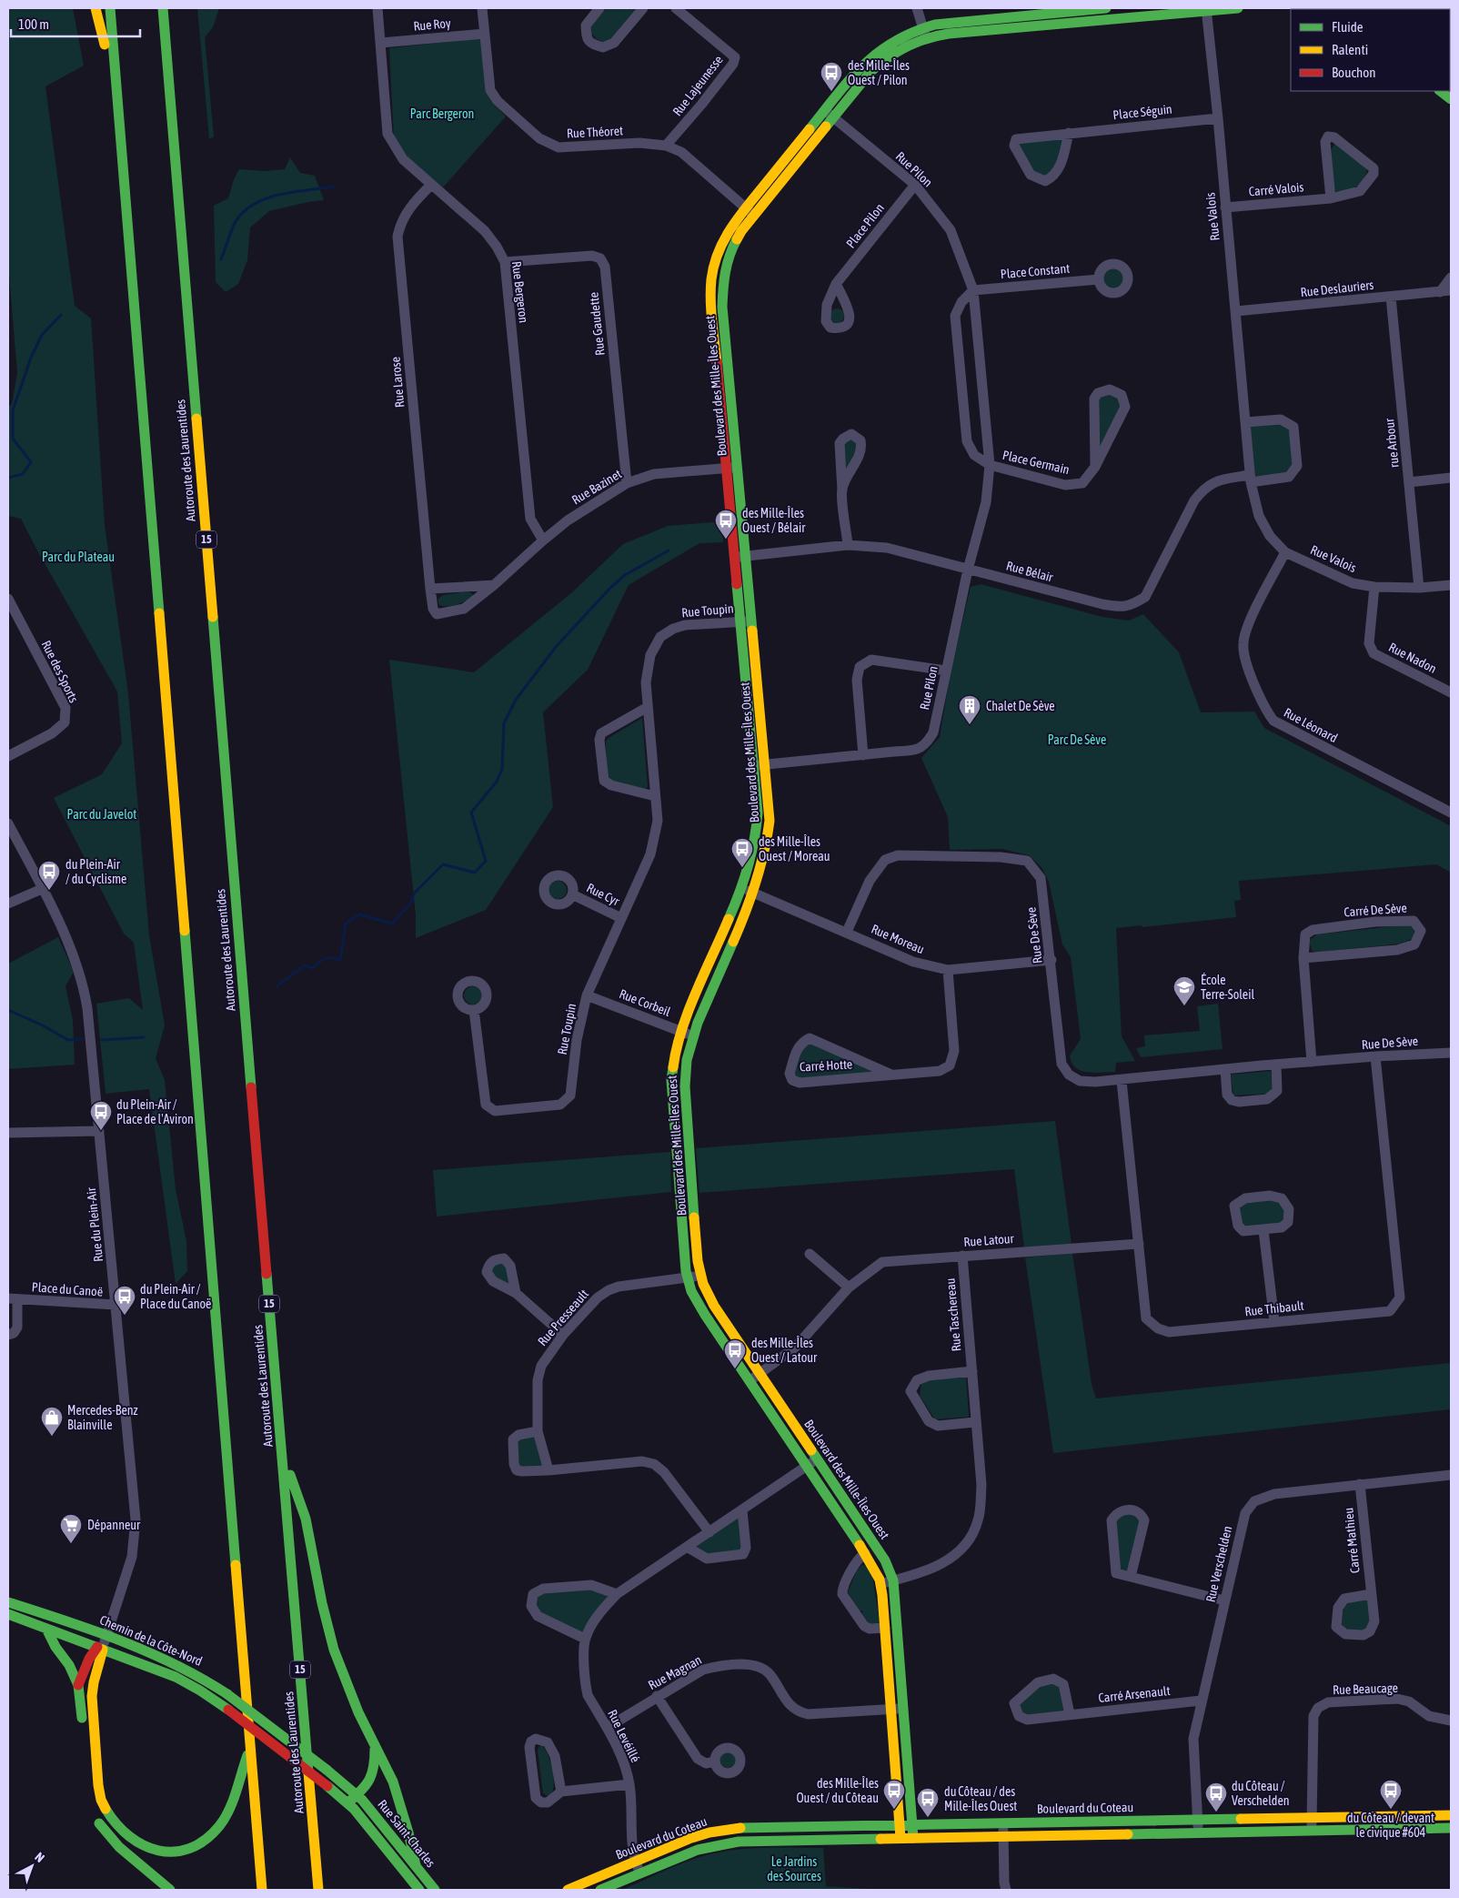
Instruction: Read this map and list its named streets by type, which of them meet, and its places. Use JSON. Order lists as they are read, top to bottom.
{
  "streets": {
    "main road": [
      "Boulevard des Mille-Îles Ouest",
      "Autoroute des Laurentides",
      "15",
      "Chemin de la Côte-Nord",
      "Boulevard du Coteau",
      "Rue Saint-Charles"
    ],
    "street": [
      "Rue Roy",
      "Rue Lajeunesse",
      "Place Séguin",
      "Rue Théoret",
      "Rue Pilon",
      "Carré Valois",
      "Rue Valois",
      "Place Pilon",
      "Place Constant",
      "Rue Deslauriers",
      "Rue Bergeron",
      "Rue Gaudette",
      "Rue Larose",
      "rue Arbour",
      "Place Germain",
      "Rue Bazinet",
      "Rue Bélair",
      "Rue Toupin",
      "Rue Nadon",
      "Rue des Sports",
      "Rue Léonard",
      "Rue Cyr",
      "Carré De Sève",
      "Rue De Sève",
      "Rue Moreau",
      "Rue Corbeil",
      "Carré Hotte",
      "Rue du Plein-Air",
      "Rue Latour",
      "Place du Canoë",
      "Rue Thibault",
      "Rue Taschereau",
      "Rue Presseault",
      "Carré Mathieu",
      "Rue Verschelden",
      "Rue Magnan",
      "Rue Beaucage",
      "Carré Arsenault",
      "Rue Levéillé"
    ]
  },
  "crossings": [
    ["Rue Roy", "Rue Théoret"],
    ["Rue Roy", "Rue Bergeron"],
    ["Rue Lajeunesse", "Rue Théoret"],
    ["Place Séguin", "Rue Valois"],
    ["Rue Théoret", "Boulevard des Mille-Îles Ouest"],
    ["Rue Pilon", "Place Pilon"],
    ["Rue Pilon", "Place Constant"],
    ["Rue Pilon", "Boulevard des Mille-Îles Ouest"],
    ["Rue Pilon", "Place Germain"],
    ["Rue Pilon", "Rue Bélair"],
    ["Carré Valois", "Rue Valois"],
    ["Rue Valois", "Rue Deslauriers"],
    ["Rue Valois", "Boulevard des Mille-Îles Ouest"],
    ["Rue Valois", "rue Arbour"],
    ["Rue Valois", "Rue Bélair"],
    ["Rue Valois", "Rue Nadon"],
    ["Rue Valois", "Rue Léonard"],
    ["Rue Deslauriers", "rue Arbour"],
    ["Rue Bergeron", "Rue Gaudette"],
    ["Rue Bergeron", "Rue Larose"],
    ["Rue Bergeron", "Rue Bazinet"],
    ["Rue Gaudette", "Rue Bazinet"],
    ["Rue Larose", "Rue Bazinet"],
    ["Boulevard des Mille-Îles Ouest", "Rue Bazinet"],
    ["Boulevard des Mille-Îles Ouest", "Rue Bélair"],
    ["Boulevard des Mille-Îles Ouest", "Rue Toupin"],
    ["Boulevard des Mille-Îles Ouest", "Rue Moreau"],
    ["Boulevard des Mille-Îles Ouest", "Rue Corbeil"],
    ["Boulevard des Mille-Îles Ouest", "Rue Latour"],
    ["Boulevard des Mille-Îles Ouest", "Rue Taschereau"],
    ["Boulevard des Mille-Îles Ouest", "Rue Presseault"],
    ["Boulevard des Mille-Îles Ouest", "Rue Magnan"],
    ["Boulevard des Mille-Îles Ouest", "Rue Levéillé"],
    ["Boulevard des Mille-Îles Ouest", "Boulevard du Coteau"],
    ["Rue Toupin", "Rue Cyr"],
    ["Rue Toupin", "Rue Corbeil"],
    ["Carré De Sève", "Rue De Sève"],
    ["Rue De Sève", "Rue Moreau"],
    ["Rue De Sève", "Rue Thibault"],
    ["Rue Moreau", "Carré Hotte"],
    ["Rue du Plein-Air", "Place du Canoë"],
    ["Rue du Plein-Air", "Chemin de la Côte-Nord"],
    ["Rue Latour", "Rue Thibault"],
    ["Rue Latour", "Rue Taschereau"],
    ["Carré Mathieu", "Rue Verschelden"],
    ["Rue Verschelden", "Carré Arsenault"],
    ["Rue Verschelden", "Boulevard du Coteau"],
    ["Chemin de la Côte-Nord", "Rue Saint-Charles"],
    ["Rue Magnan", "Rue Levéillé"],
    ["Rue Beaucage", "Boulevard du Coteau"],
    ["Rue Levéillé", "Boulevard du Coteau"]
  ],
  "parks": [
    "Parc Bergeron",
    "Parc du Plateau",
    "Parc De Sève",
    "Parc du Javelot",
    "Le Jardins des Sources"
  ],
  "places": {
    "bus stop": [
      "des Mille-Îles Ouest / Pilon",
      "des Mille-Îles Ouest / Bélair",
      "des Mille-Îles Ouest / Moreau",
      "du Plein-Air / du Cyclisme",
      "du Plein-Air / Place de l'Aviron",
      "du Plein-Air / Place du Canoë",
      "des Mille-Îles Ouest / Latour",
      "des Mille-Îles Ouest / du Côteau",
      "du Côteau / devant le civique #604",
      "du Côteau / Verschelden",
      "du Côteau / des Mille-Îles Ouest"
    ],
    "building": ["Chalet De Sève"],
    "school or university": ["École Terre-Soleil"],
    "shop": ["Mercedes-Benz Blainville"],
    "supermarket": ["Dépanneur"]
  },
  "legend": ["Fluide", "Ralenti", "Bouchon"],
  "scale_bar": "100 m",
  "north": "top right"
}
